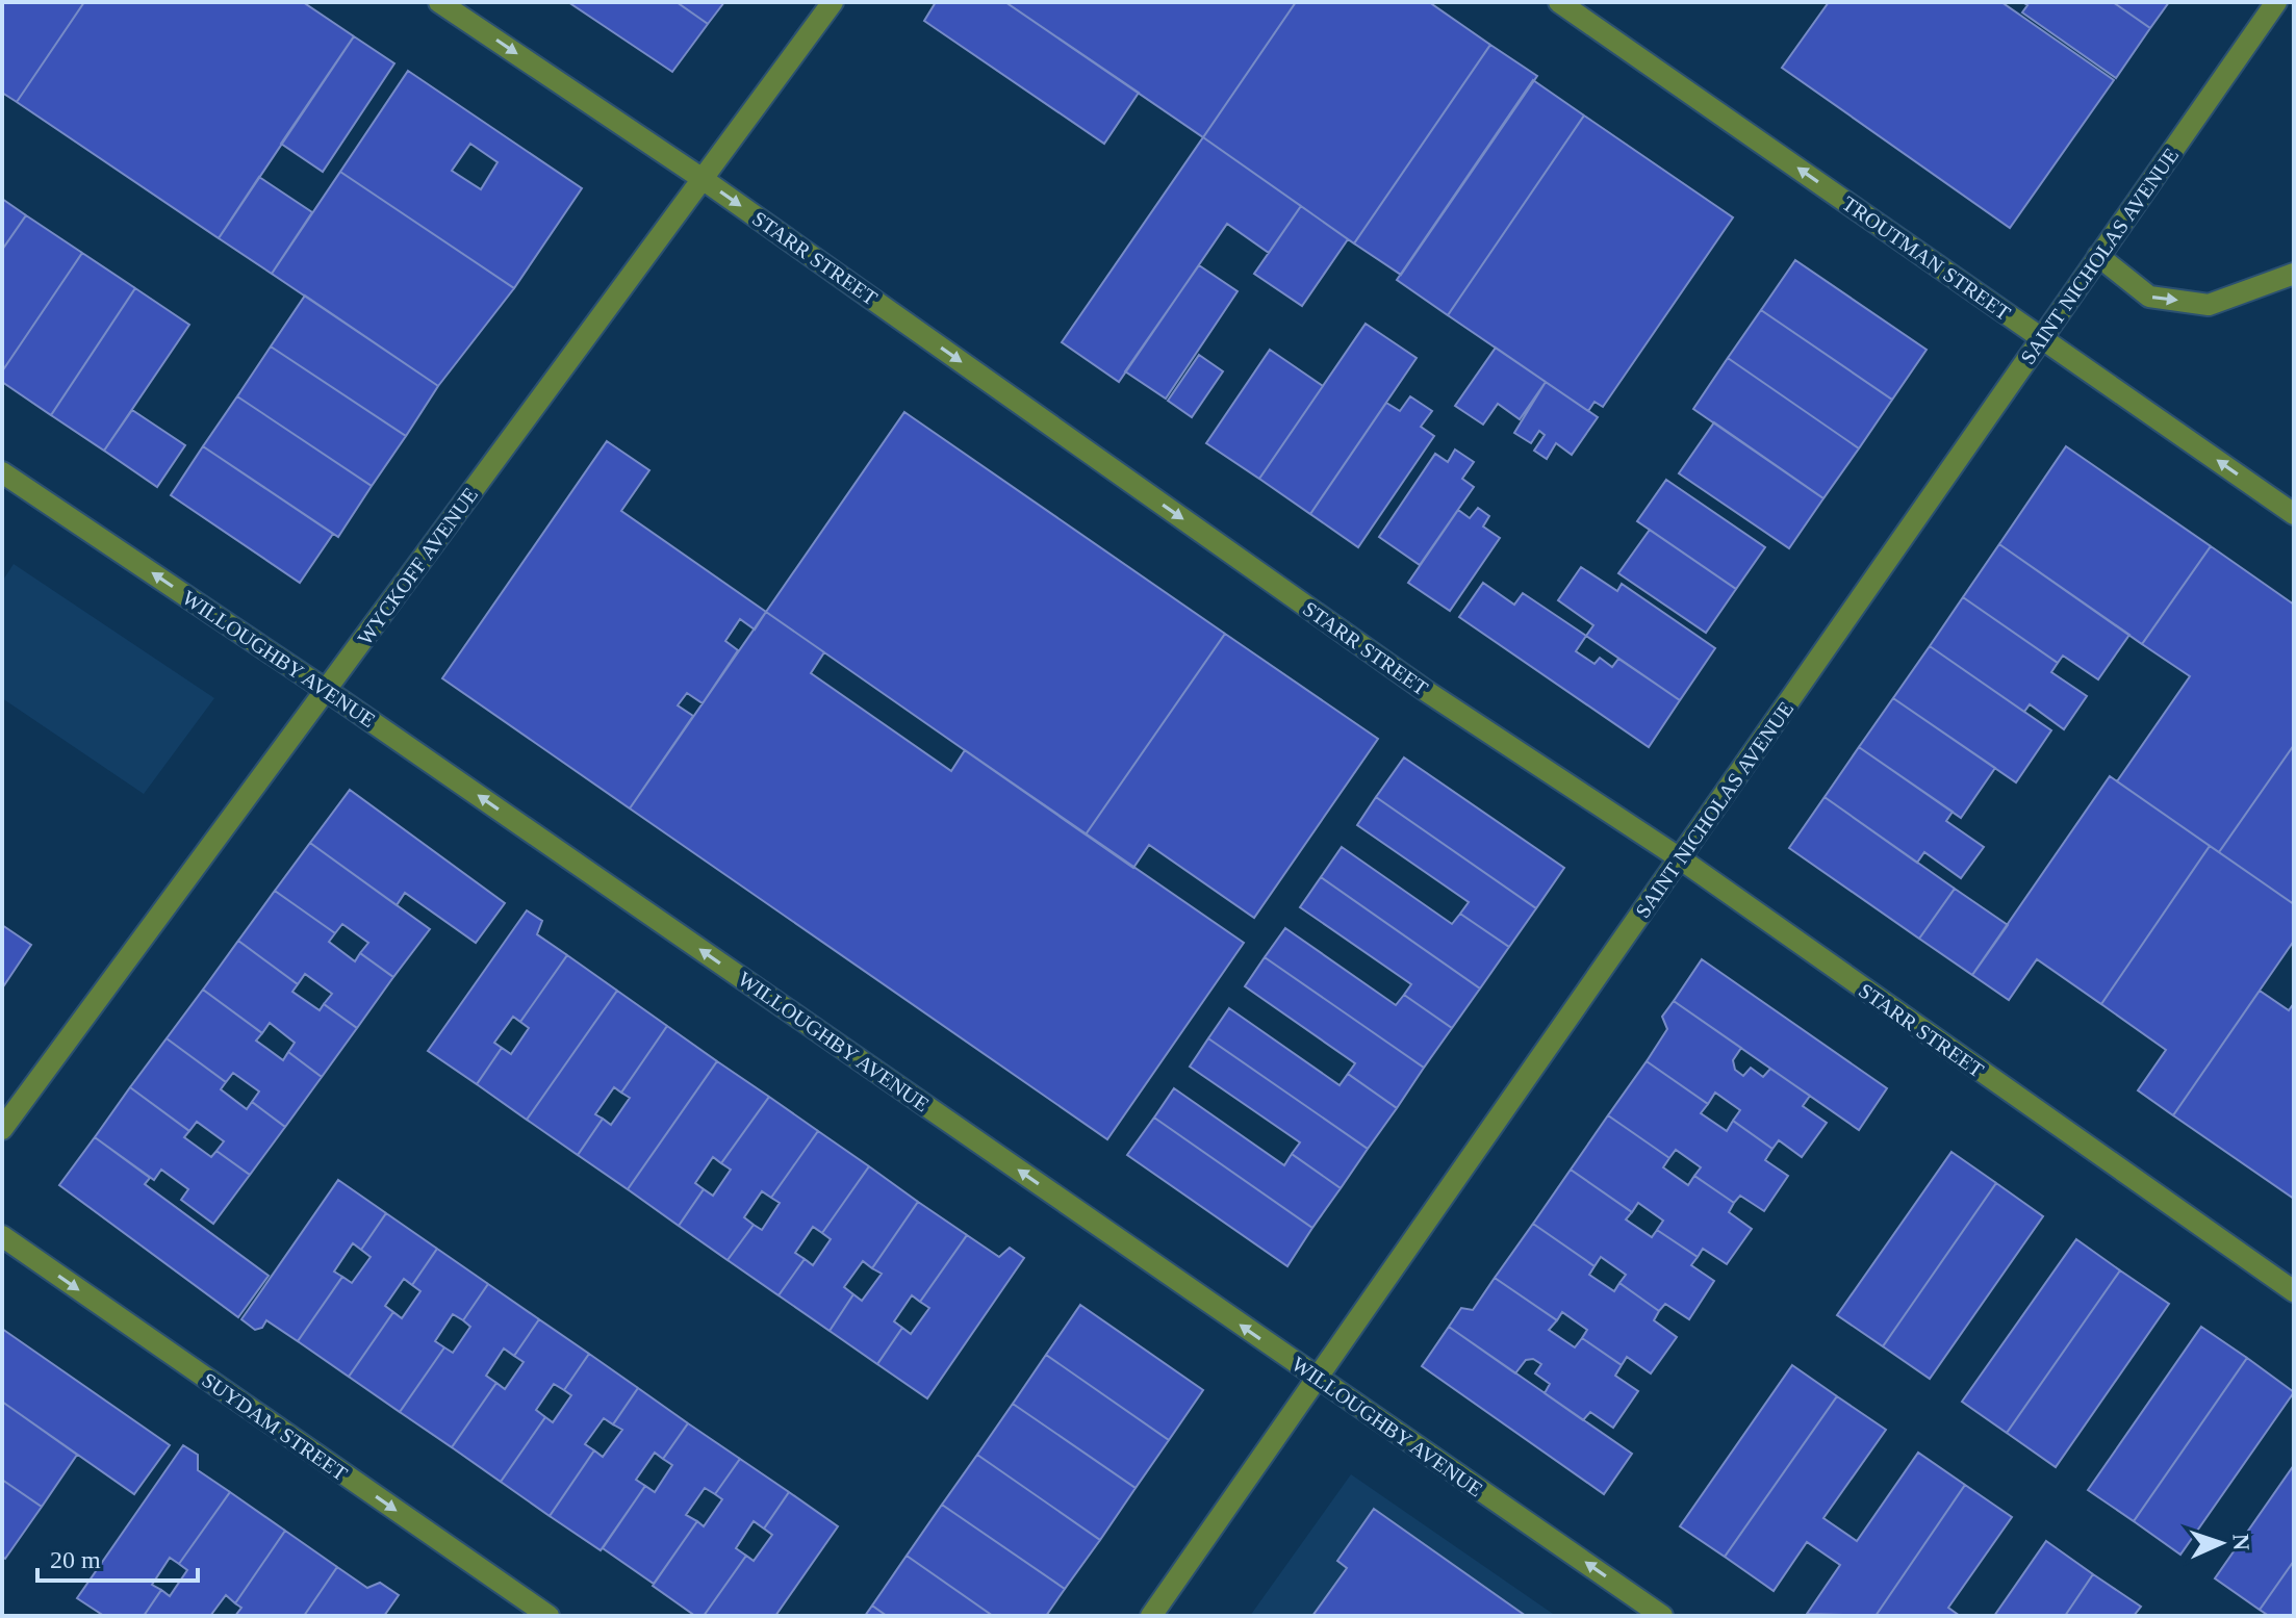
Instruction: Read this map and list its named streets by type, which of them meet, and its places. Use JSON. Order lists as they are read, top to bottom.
{
  "streets": {
    "street": [
      "SAINT NICHOLAS AVENUE",
      "STARR STREET",
      "TROUTMAN STREET",
      "WYCKOFF AVENUE",
      "WILLOUGHBY AVENUE",
      "SUYDAM STREET"
    ]
  },
  "crossings": [
    ["SAINT NICHOLAS AVENUE", "STARR STREET"],
    ["SAINT NICHOLAS AVENUE", "TROUTMAN STREET"],
    ["SAINT NICHOLAS AVENUE", "WILLOUGHBY AVENUE"],
    ["STARR STREET", "WYCKOFF AVENUE"],
    ["WYCKOFF AVENUE", "WILLOUGHBY AVENUE"]
  ],
  "one_way": [
    "STARR STREET",
    "TROUTMAN STREET",
    "WILLOUGHBY AVENUE",
    "SUYDAM STREET"
  ],
  "scale_bar": "20 m",
  "north": "right"
}
